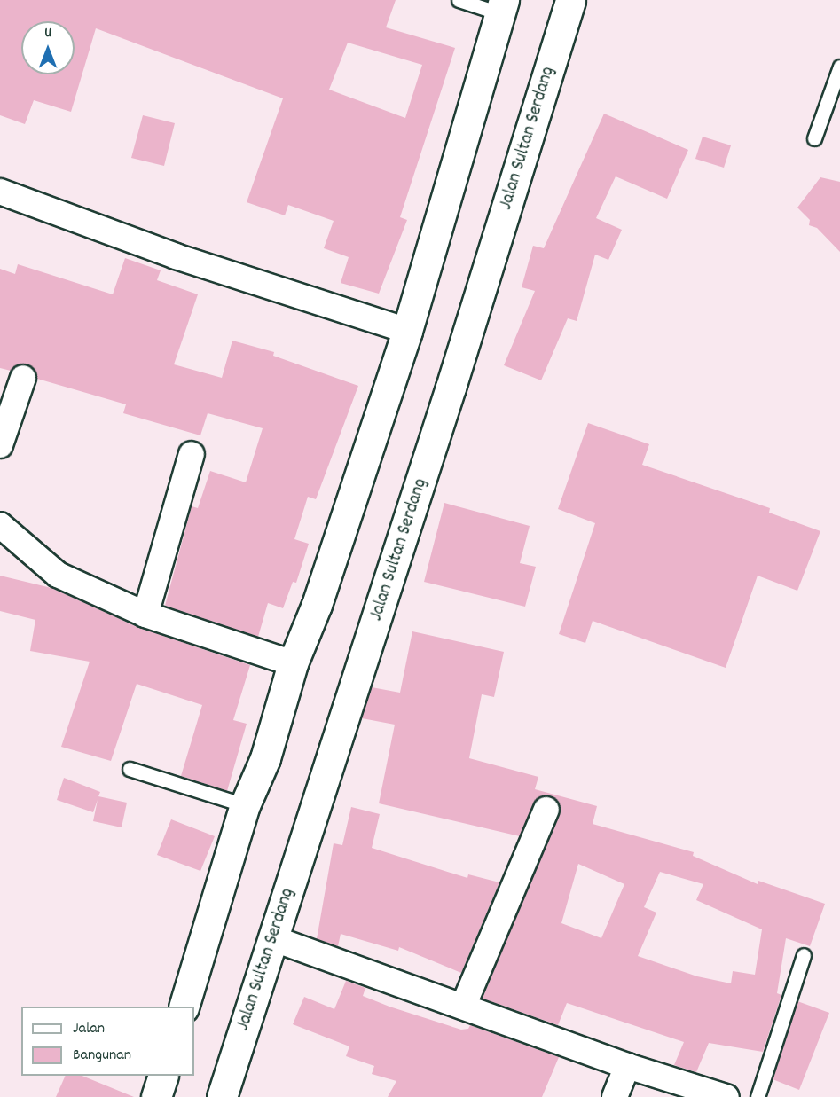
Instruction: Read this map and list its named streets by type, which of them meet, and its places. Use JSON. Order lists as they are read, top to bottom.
{
  "streets": {
    "highway": ["Jalan Sultan Serdang"]
  },
  "legend": ["Jalan", "Bangunan"],
  "north": "top"
}
